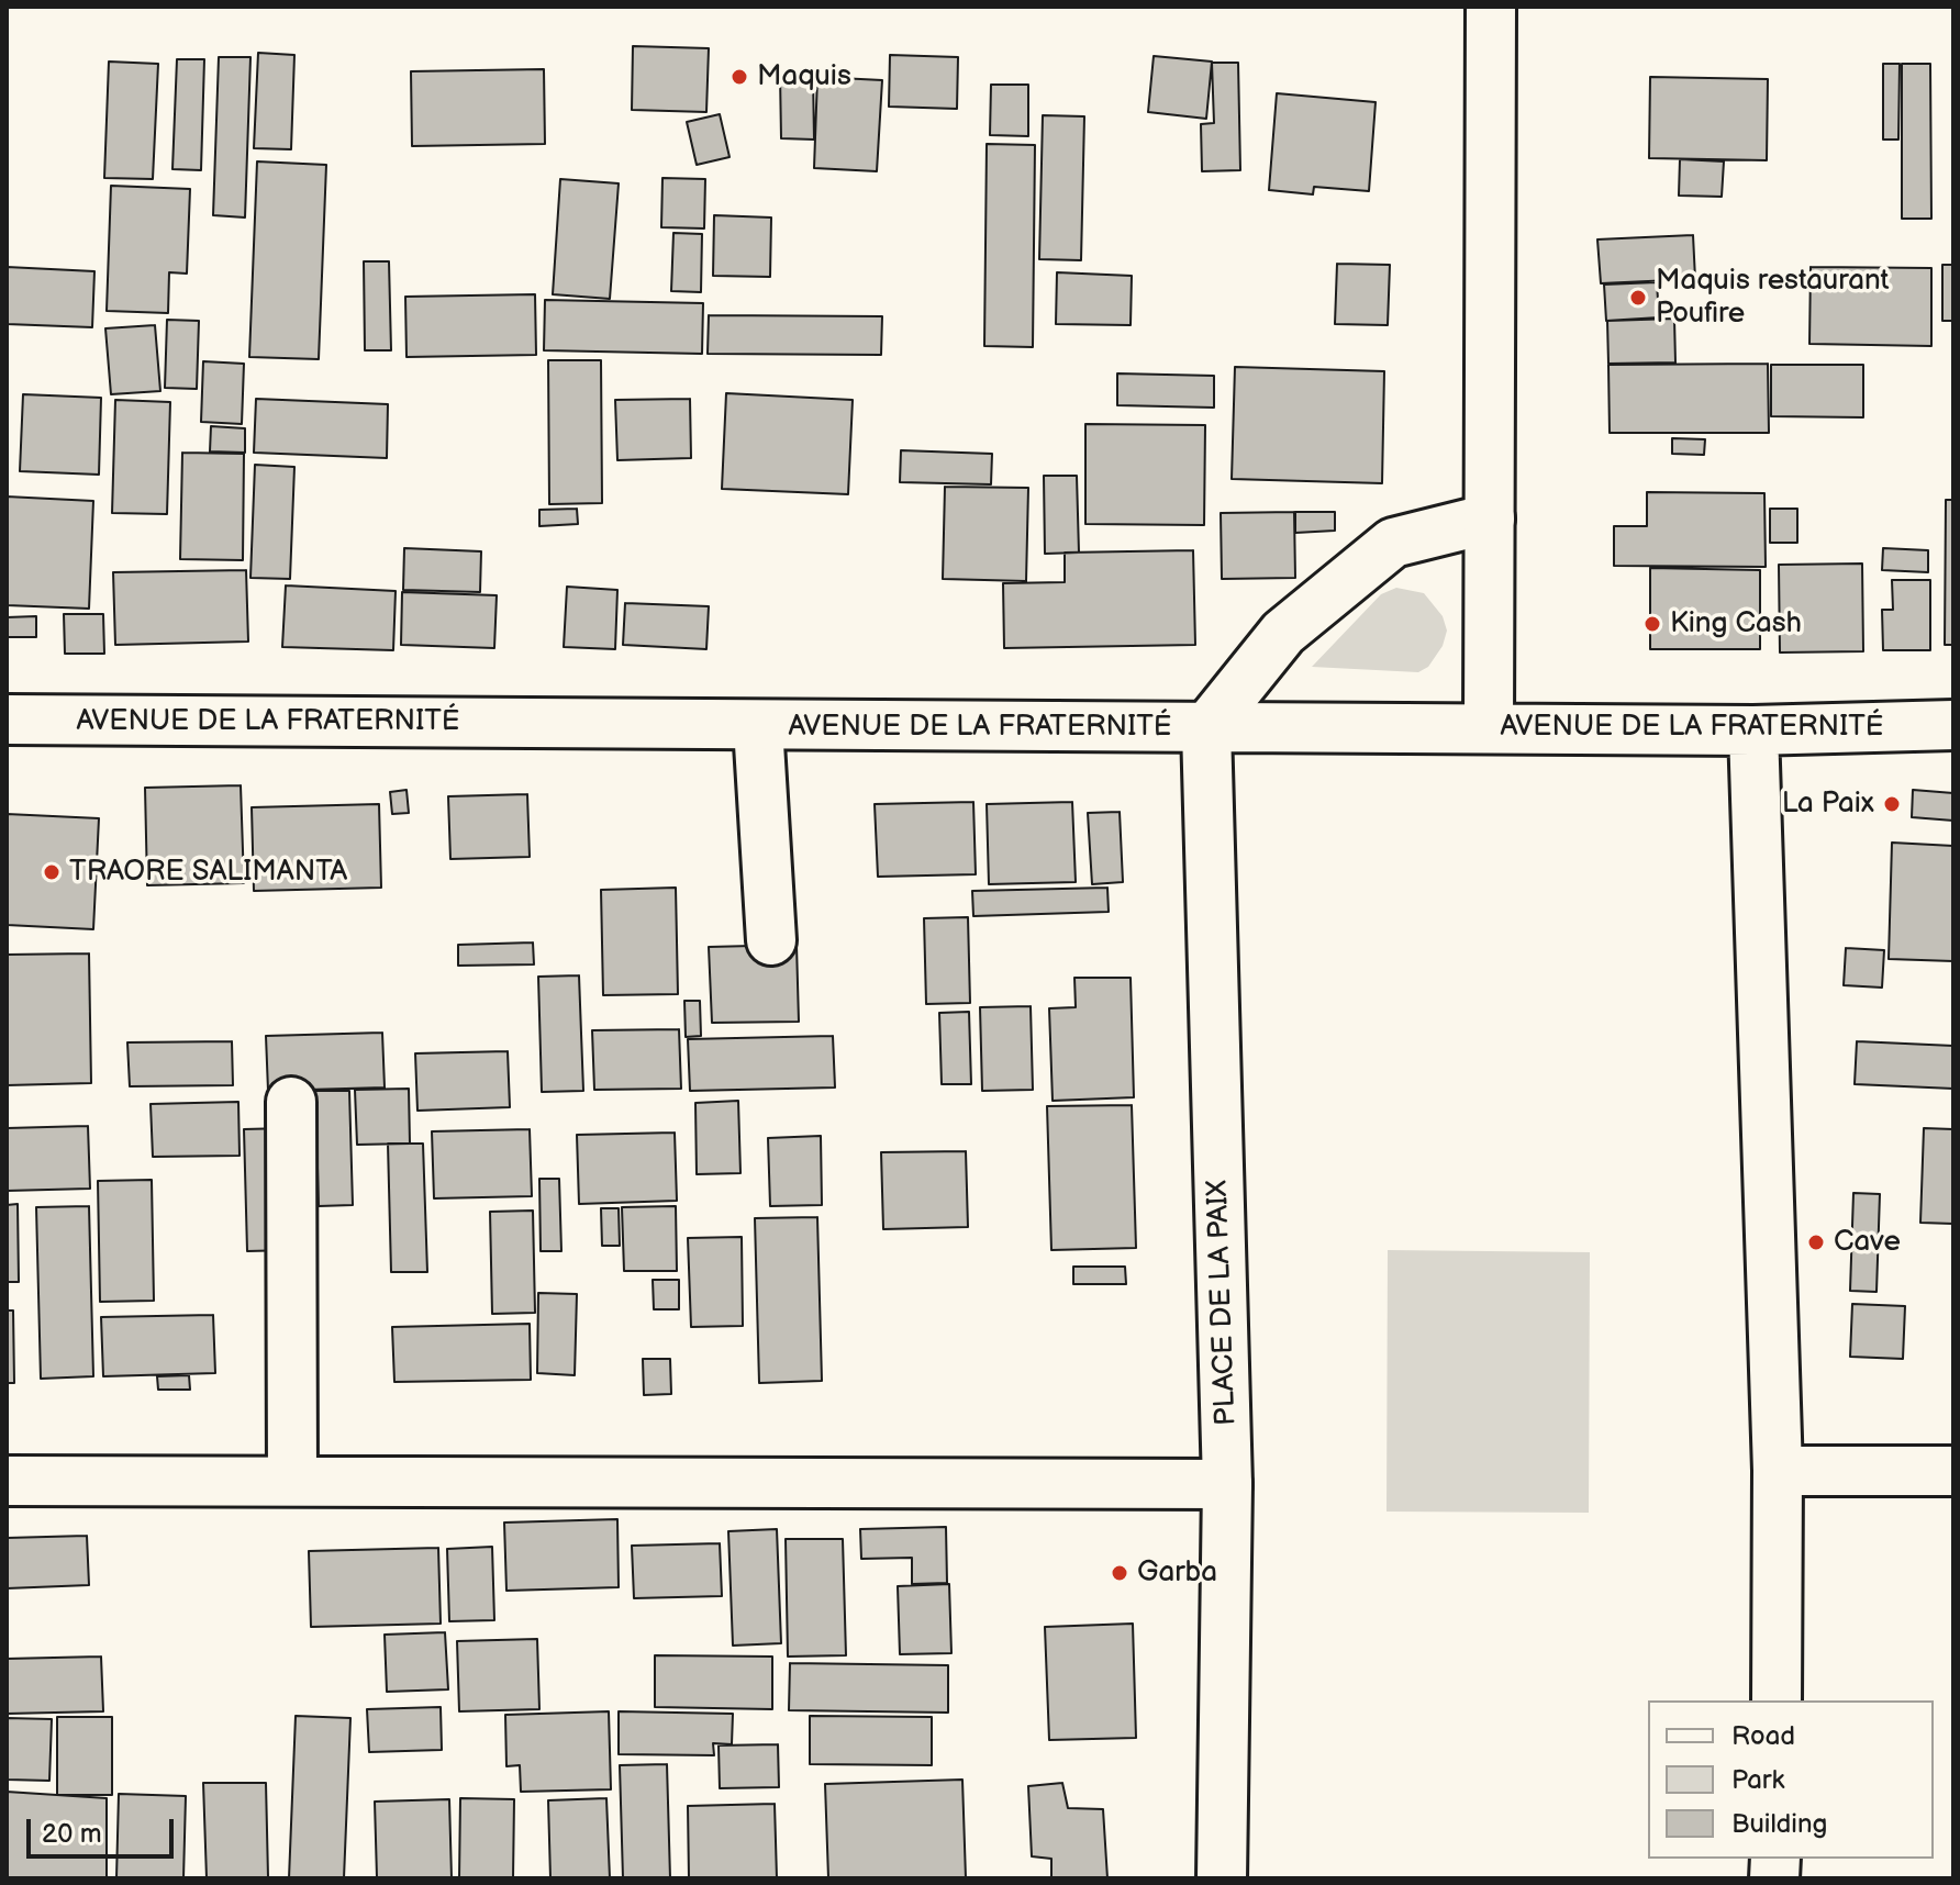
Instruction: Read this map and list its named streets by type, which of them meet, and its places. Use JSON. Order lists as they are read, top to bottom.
{
  "streets": {
    "main road": ["AVENUE DE LA FRATERNITÉ", "PLACE DE LA PAIX"]
  },
  "crossings": [
    ["AVENUE DE LA FRATERNITÉ", "PLACE DE LA PAIX"]
  ],
  "places": [
    "Maquis",
    "Maquis restaurant Poufire",
    "King Cash",
    "La Paix",
    "TRAORE SALIMANTA",
    "Cave",
    "Garba"
  ],
  "legend": ["Road", "Park", "Building"],
  "scale_bar": "20 m"
}
